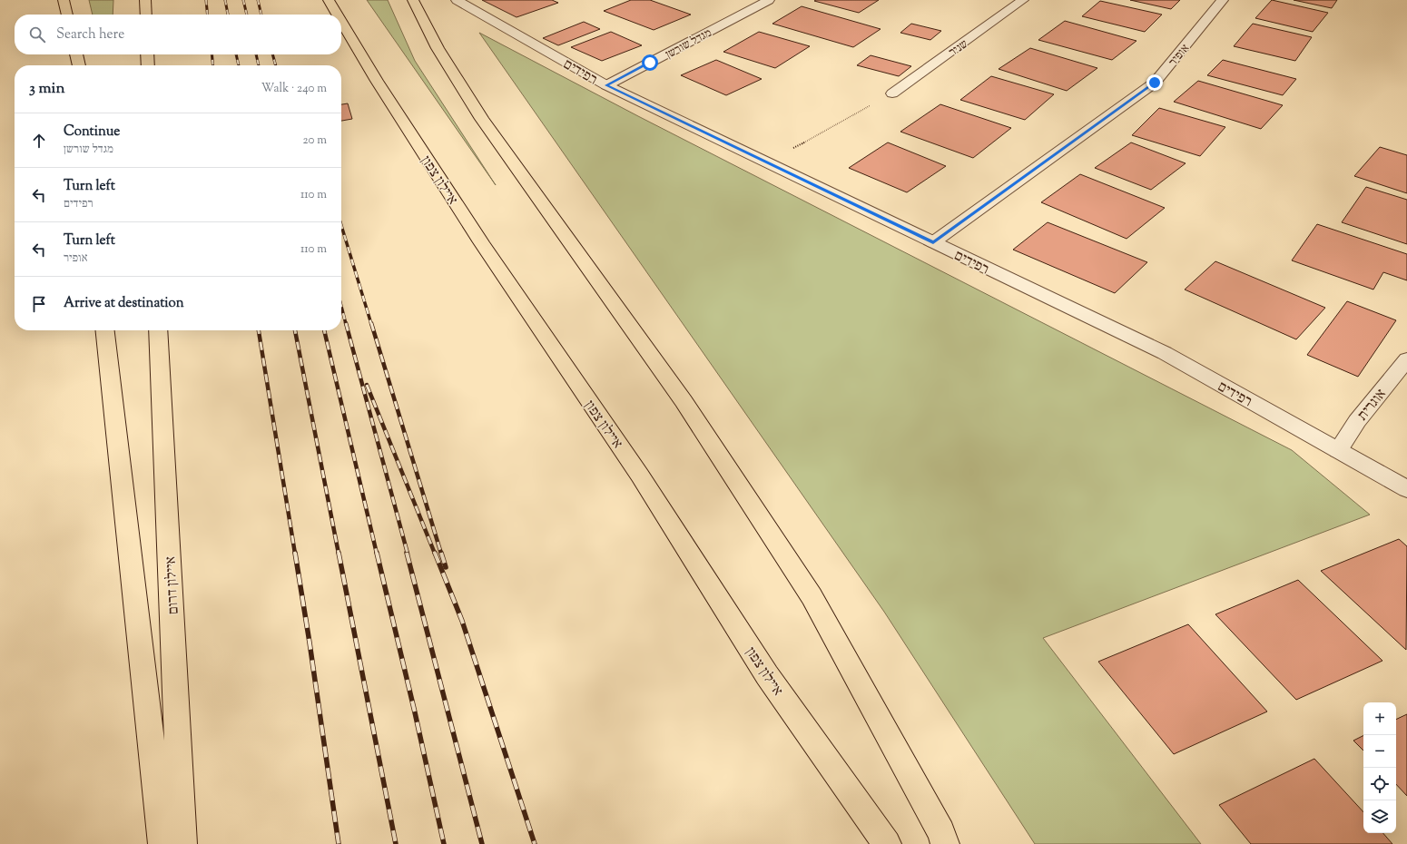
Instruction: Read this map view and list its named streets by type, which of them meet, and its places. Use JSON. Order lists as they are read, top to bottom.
{
  "streets": {
    "highway": ["איילון צפון", "איילון דרום"],
    "street": [
      "מגדל שורשן",
      "שניר",
      "אופיר",
      "רפידים",
      "אוגרית"
    ]
  },
  "crossings": [
    ["מגדל שורשן", "רפידים"],
    ["אופיר", "רפידים"],
    ["רפידים", "אוגרית"]
  ],
  "page": {
    "search": "Search here",
    "heading": ["3 min", "Walk · 240 m"],
    "list": [
      ["Continue", "מגדל שורשן", "20 m"],
      ["Turn left", "רפידים", "110 m"],
      ["Turn left", "אופיר", "110 m"],
      "Arrive at destination"
    ],
    "map_buttons": ["+", "−"]
  }
}
